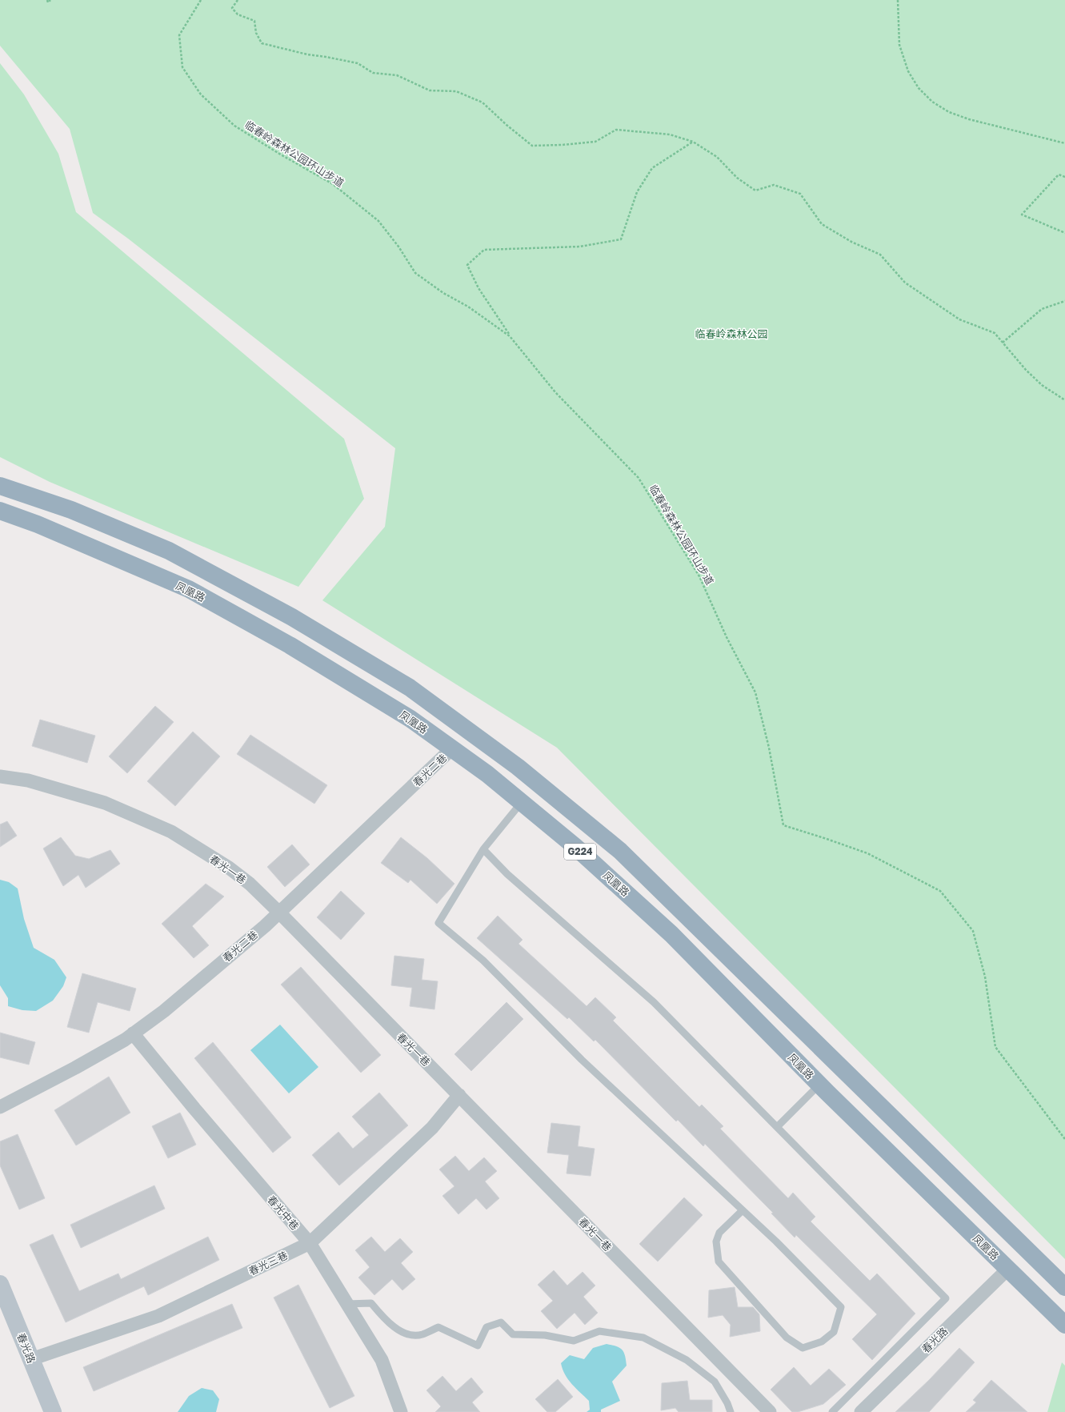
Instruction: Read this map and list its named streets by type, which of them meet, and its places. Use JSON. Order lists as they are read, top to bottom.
{
  "streets": {
    "highway": ["凤凰路", "G224"],
    "main road": ["春光路"],
    "street": [
      "春光二巷",
      "春光一巷",
      "春光中巷",
      "春光三巷"
    ],
    "path": ["临春岭森林公园环山步道"]
  },
  "crossings": [
    ["凤凰路", "春光二巷"],
    ["凤凰路", "春光路"],
    ["春光二巷", "春光一巷"],
    ["春光二巷", "春光中巷"],
    ["春光一巷", "春光三巷"],
    ["春光中巷", "春光三巷"],
    ["春光三巷", "春光路"]
  ],
  "parks": ["临春岭森林公园"]
}
